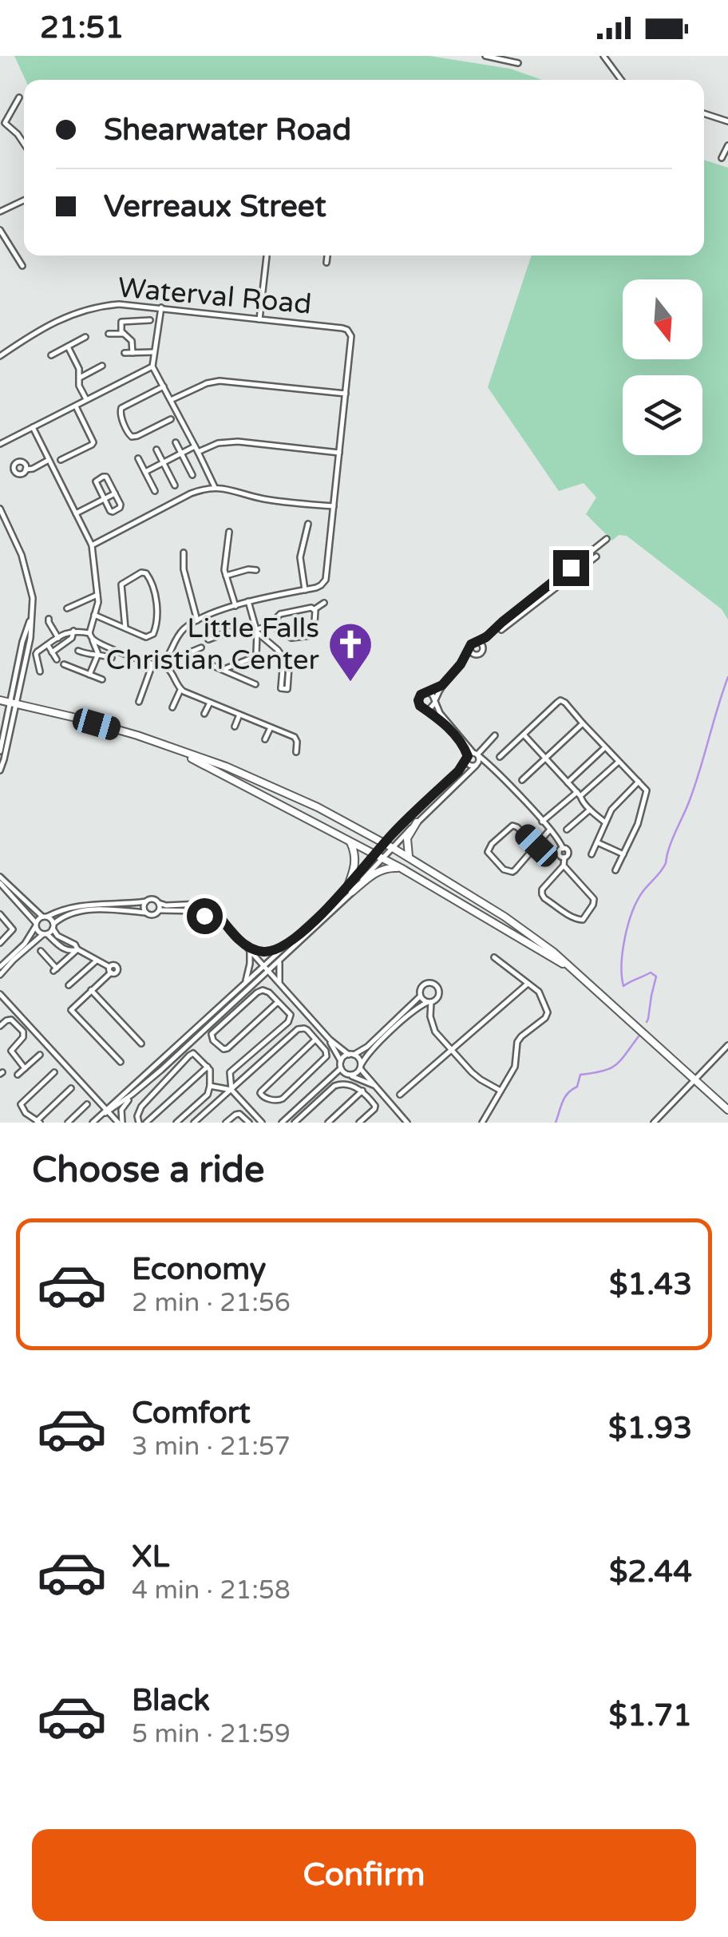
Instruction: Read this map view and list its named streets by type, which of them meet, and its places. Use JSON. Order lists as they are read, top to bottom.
{
  "streets": {
    "street": ["Waterval Road"]
  },
  "places": {
    "church": ["Little Falls Christian Center"]
  },
  "north": "bottom",
  "page": {
    "status": "21:51",
    "banner": ["Shearwater Road", "Verreaux Street"],
    "heading": "Choose a ride",
    "list": [
      {
        "name": "Economy",
        "note": "2 min · 21:56",
        "value": "$1.43"
      },
      {
        "name": "Comfort",
        "note": "3 min · 21:57",
        "value": "$1.93"
      },
      {
        "name": "XL",
        "note": "4 min · 21:58",
        "value": "$2.44"
      },
      {
        "name": "Black",
        "note": "5 min · 21:59",
        "value": "$1.71"
      }
    ],
    "buttons": "Confirm"
  }
}
